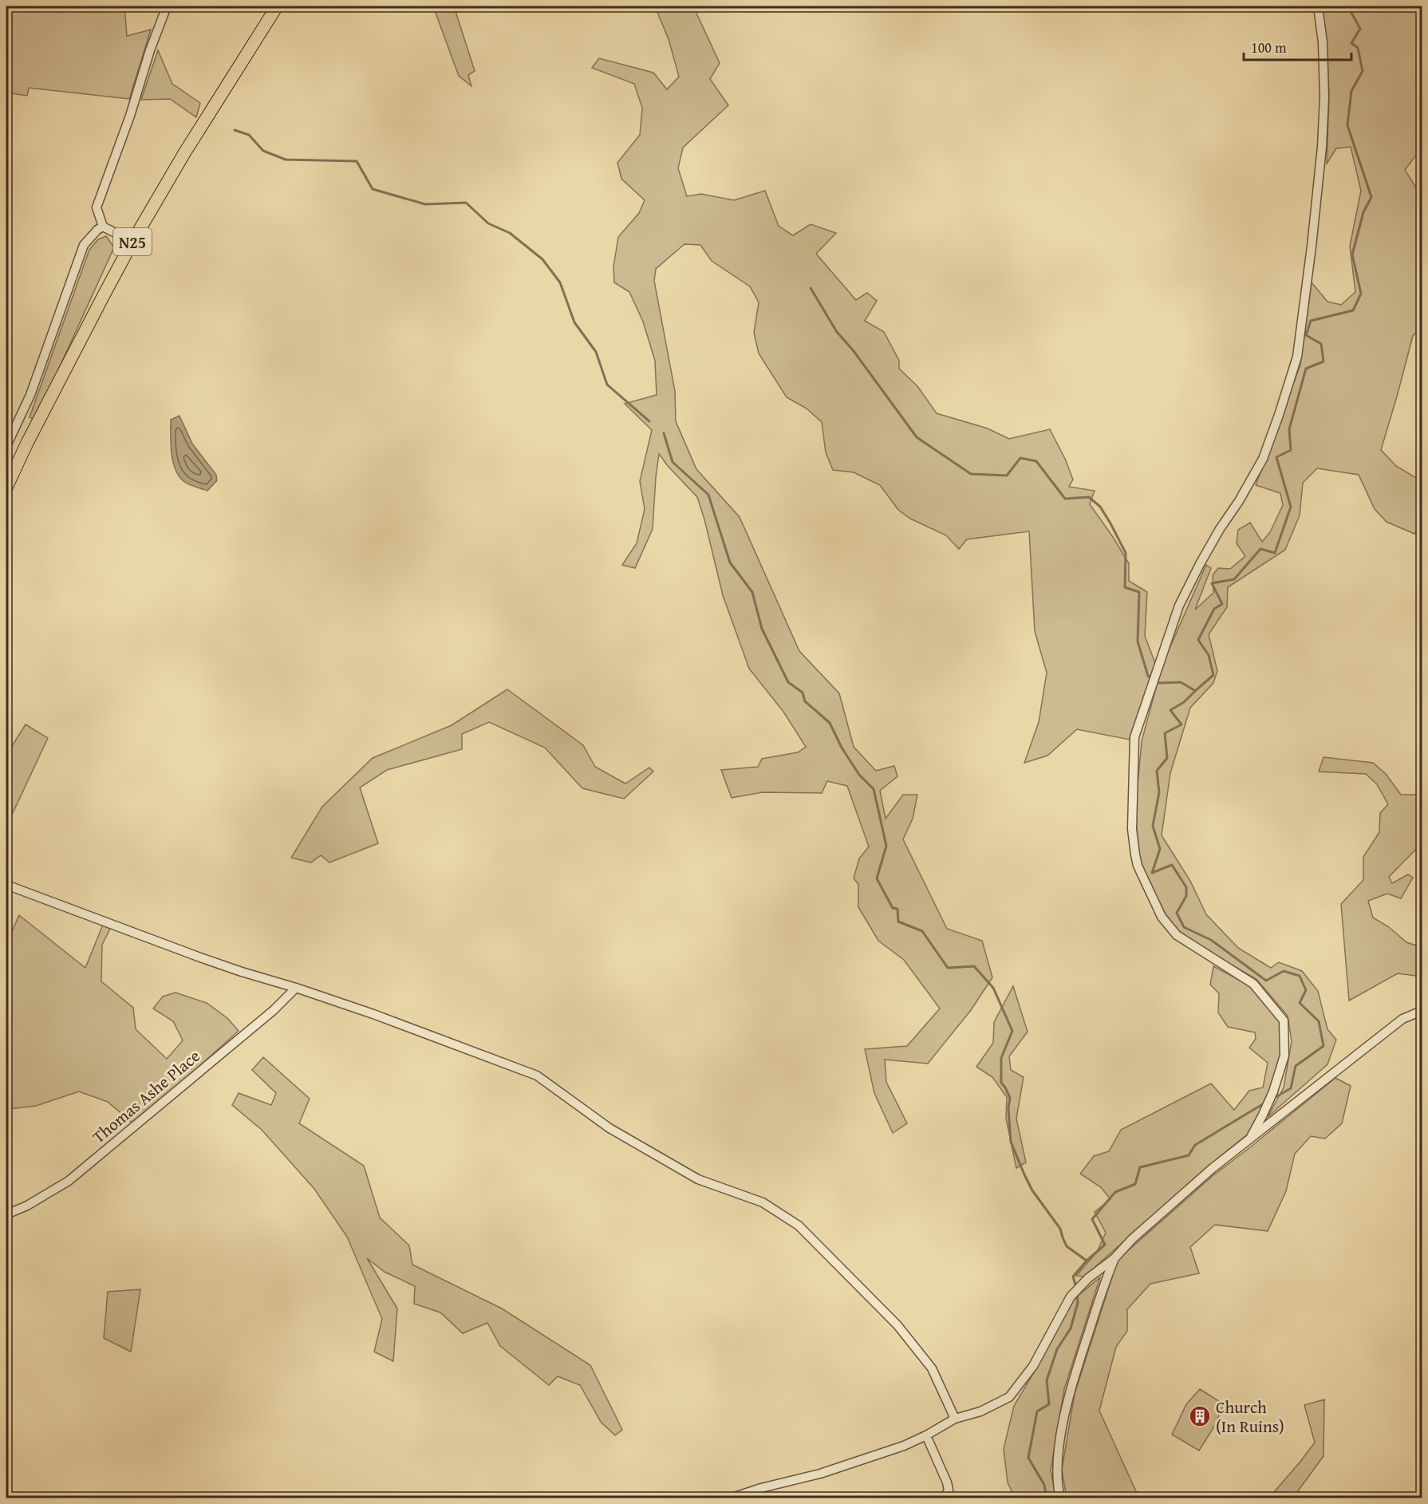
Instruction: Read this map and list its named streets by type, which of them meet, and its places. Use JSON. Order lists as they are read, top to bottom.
{
  "streets": {
    "highway": ["N25"],
    "street": ["Thomas Ashe Place"]
  },
  "places": {
    "building": ["Church (In Ruins)"]
  },
  "scale_bar": "100 m"
}
